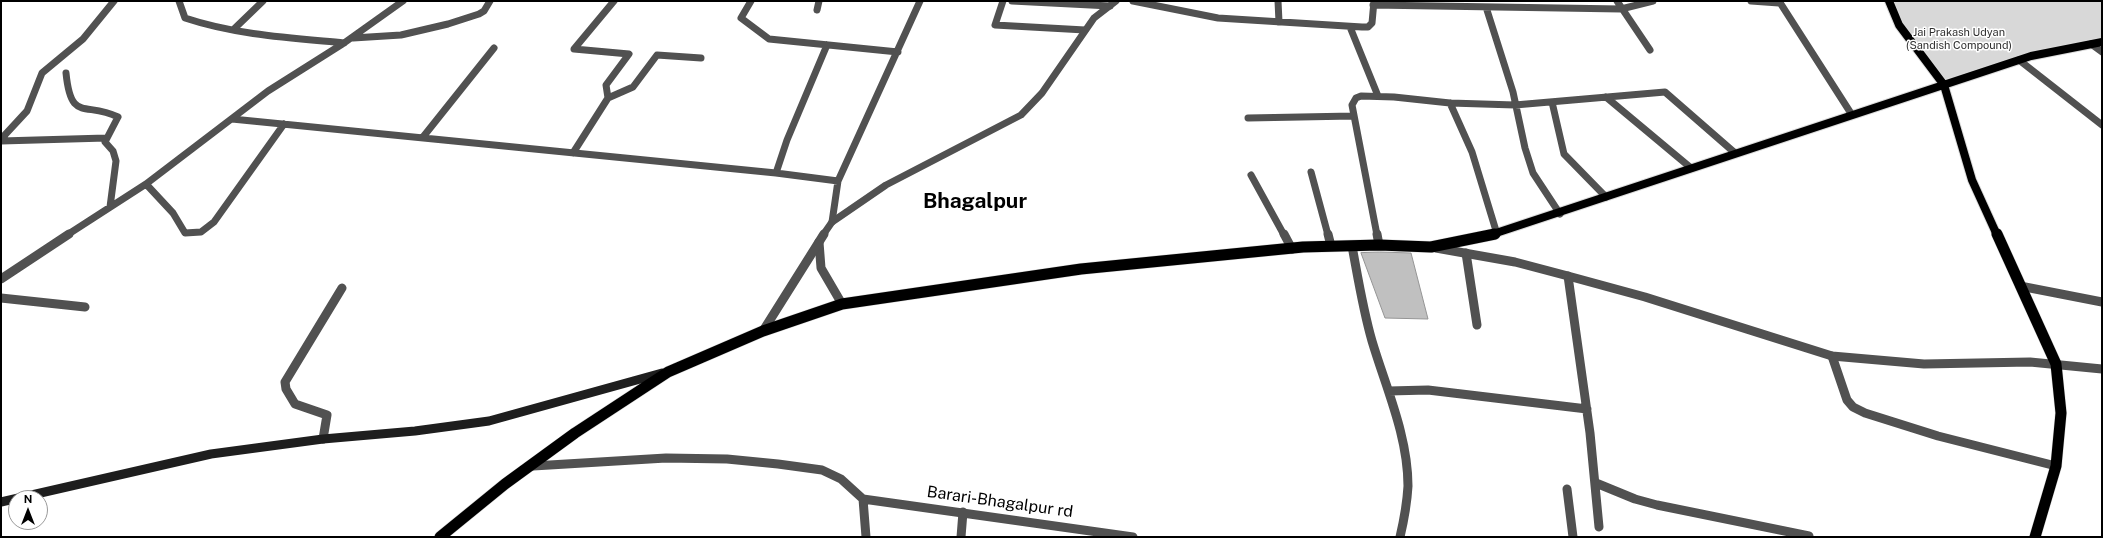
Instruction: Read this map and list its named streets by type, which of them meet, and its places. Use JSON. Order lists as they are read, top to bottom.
{
  "streets": {
    "street": ["Barari-Bhagalpur rd"]
  },
  "districts": ["Bhagalpur"],
  "parks": ["Jai Prakash Udyan (Sandish Compound)"],
  "north": "top"
}
